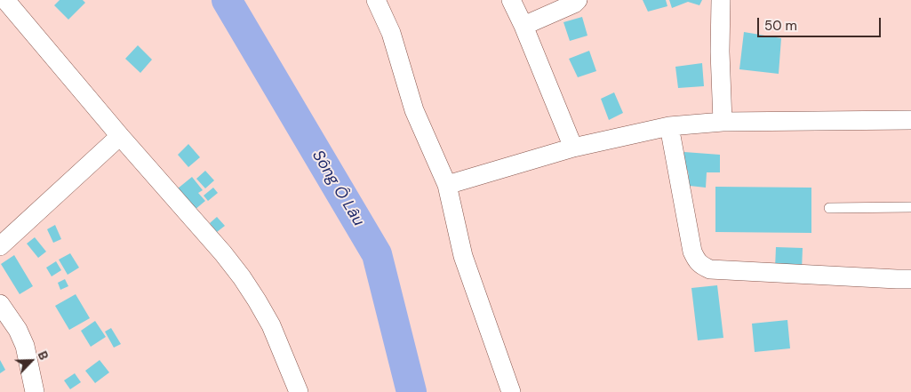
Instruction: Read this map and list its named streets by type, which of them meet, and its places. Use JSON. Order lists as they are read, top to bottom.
{
  "water": ["Sông Ô Lâu"],
  "scale_bar": "50 m",
  "north": "top right"
}
